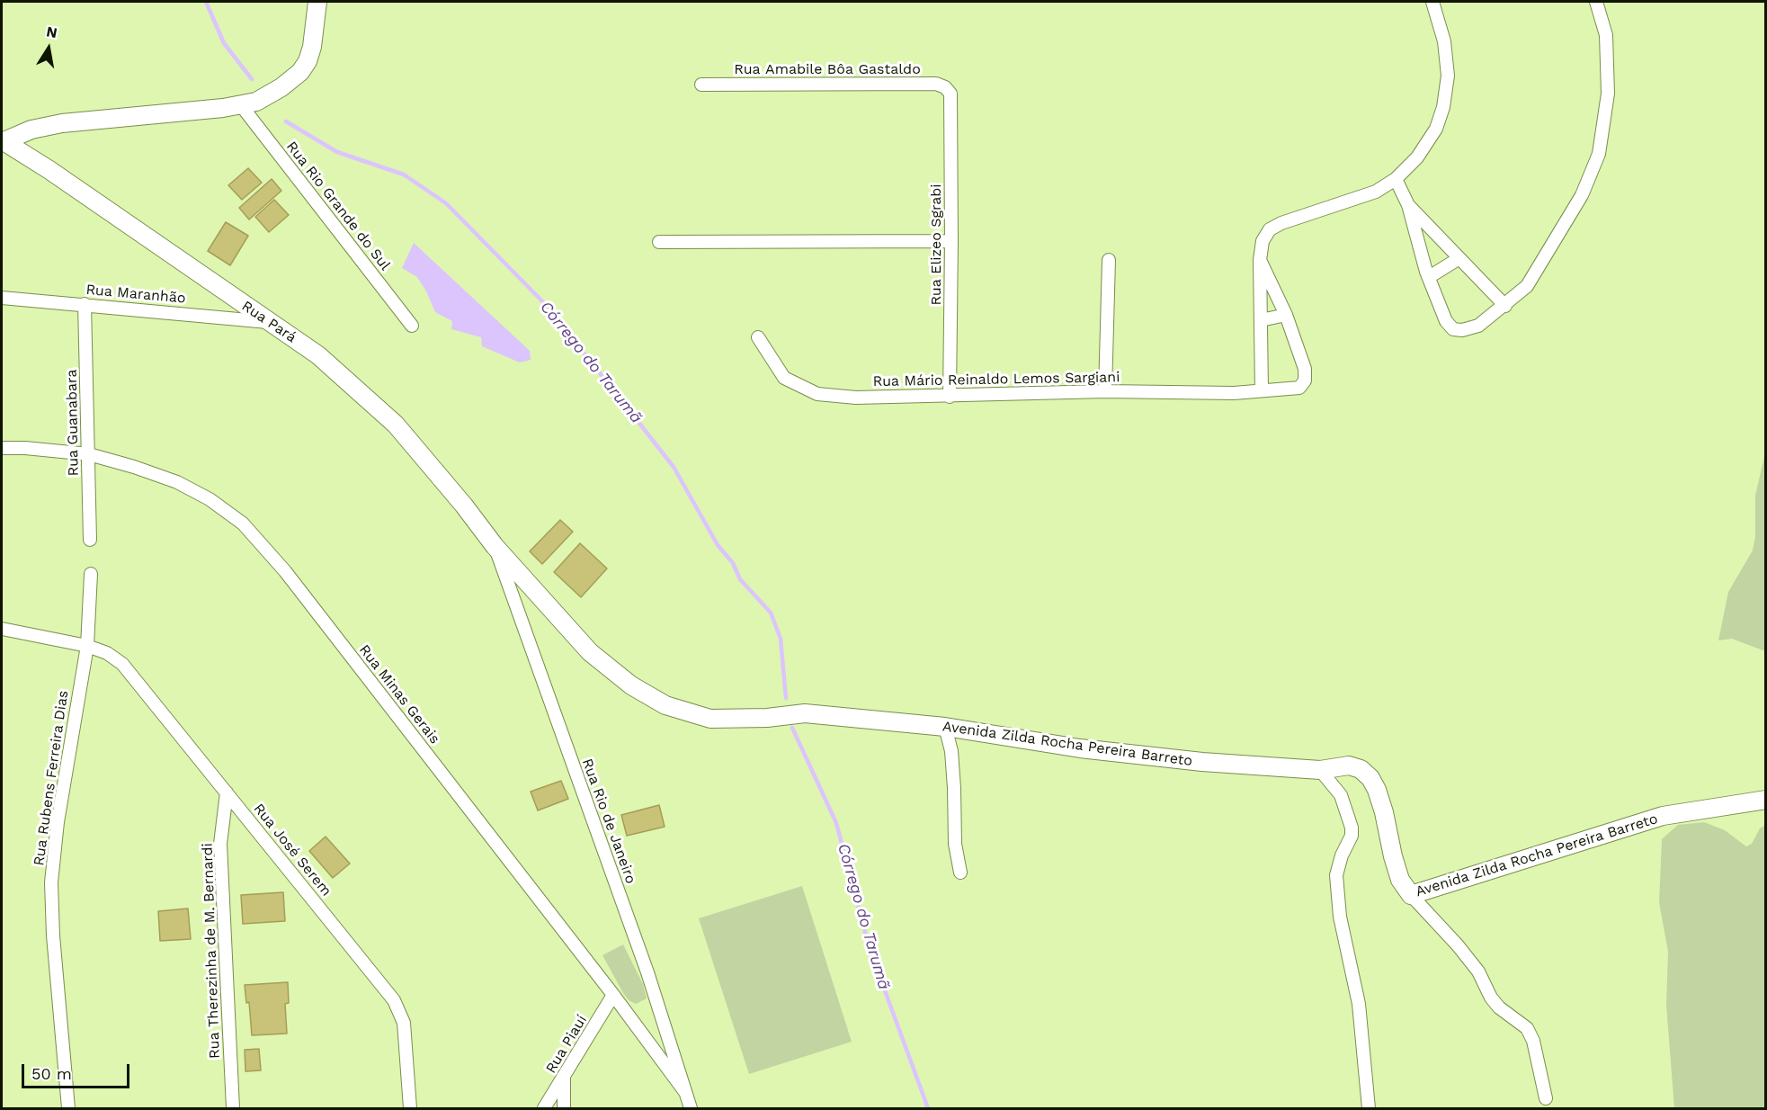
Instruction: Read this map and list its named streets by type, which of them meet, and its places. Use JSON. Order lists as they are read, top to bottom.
{
  "streets": {
    "street": [
      "Rua Amabile Bôa Gastaldo",
      "Rua Rio Grande do Sul",
      "Rua Elizeo Sgrabi",
      "Rua Maranhão",
      "Rua Pará",
      "Rua Mário Reinaldo Lemos Sargiani",
      "Rua Guanabara",
      "Rua Minas Gerais",
      "Avenida Zilda Rocha Pereira Barreto",
      "Rua Rubens Ferreira Dias",
      "Rua Rio de Janeiro",
      "Rua José Serem",
      "Rua Therezinha de M. Bernardi",
      "Rua Piauí"
    ]
  },
  "crossings": [
    ["Rua Amabile Bôa Gastaldo", "Rua Elizeo Sgrabi"],
    ["Rua Elizeo Sgrabi", "Rua Mário Reinaldo Lemos Sargiani"],
    ["Rua Maranhão", "Rua Pará"],
    ["Rua Maranhão", "Rua Guanabara"],
    ["Rua Pará", "Avenida Zilda Rocha Pereira Barreto"],
    ["Rua Pará", "Rua Rio de Janeiro"],
    ["Rua Guanabara", "Rua Minas Gerais"],
    ["Rua Minas Gerais", "Rua Rio de Janeiro"],
    ["Rua Minas Gerais", "Rua Piauí"],
    ["Avenida Zilda Rocha Pereira Barreto", "Rua Rio de Janeiro"],
    ["Rua Rubens Ferreira Dias", "Rua José Serem"],
    ["Rua José Serem", "Rua Therezinha de M. Bernardi"]
  ],
  "water": ["Córrego do Tarumã"],
  "scale_bar": "50 m",
  "north": "top"
}
